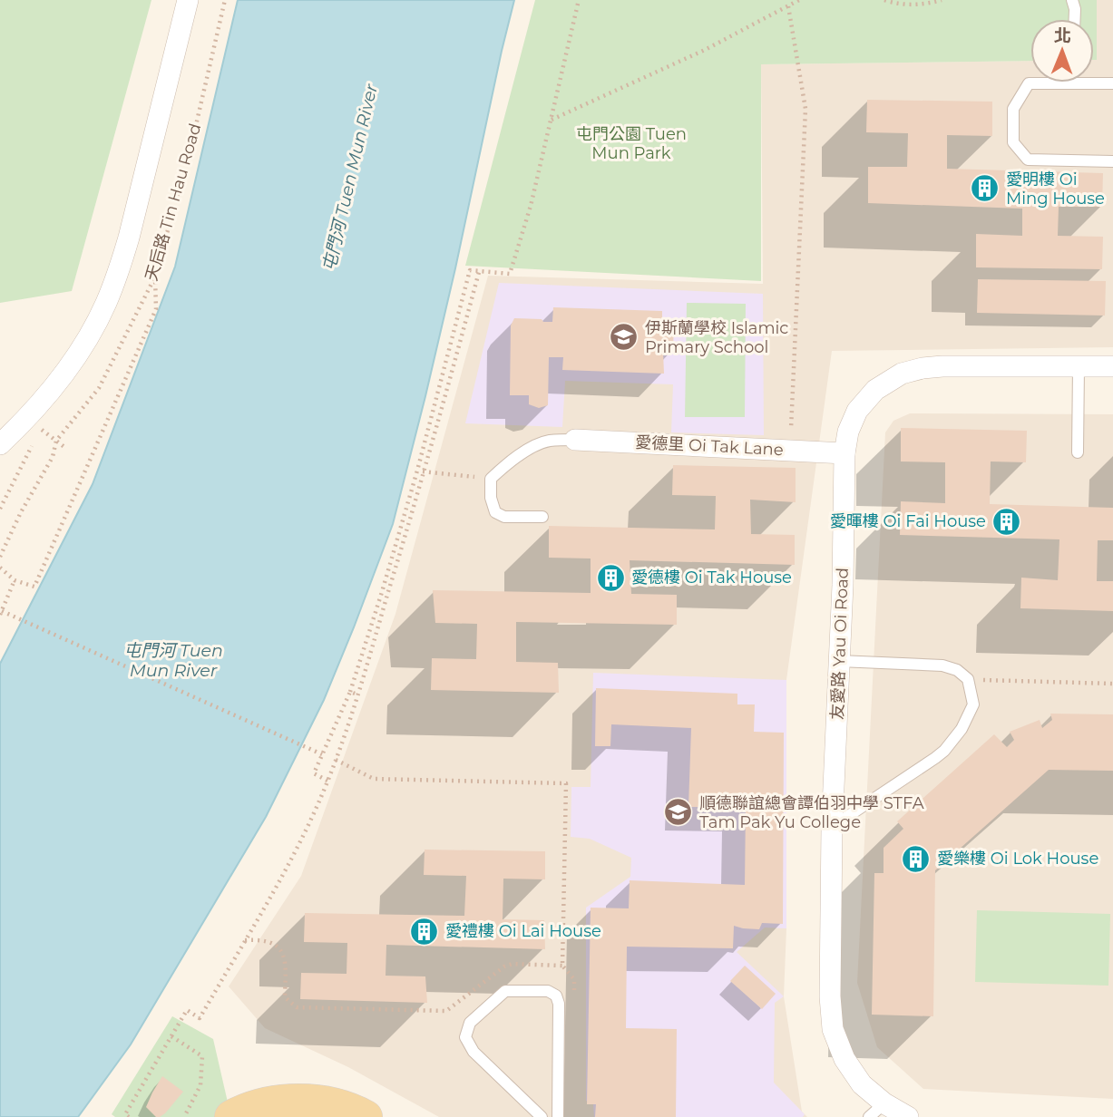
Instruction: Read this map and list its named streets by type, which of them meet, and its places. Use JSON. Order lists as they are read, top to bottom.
{
  "streets": {
    "street": ["天后路 Tin Hau Road", "愛德里 Oi Tak Lane", "友愛路 Yau Oi Road"]
  },
  "crossings": [
    ["愛德里 Oi Tak Lane", "友愛路 Yau Oi Road"]
  ],
  "water": ["屯門河 Tuen Mun River"],
  "parks": ["屯門公園 Tuen Mun Park"],
  "places": {
    "building": [
      "愛明樓 Oi Ming House",
      "愛暉樓 Oi Fai House",
      "愛德樓 Oi Tak House",
      "愛樂樓 Oi Lok House",
      "愛禮樓 Oi Lai House"
    ],
    "school or university": ["伊斯蘭學校 Islamic Primary School", "順德聯誼總會譚伯羽中學 STFA Tam Pak Yu College"]
  },
  "north": "top"
}
